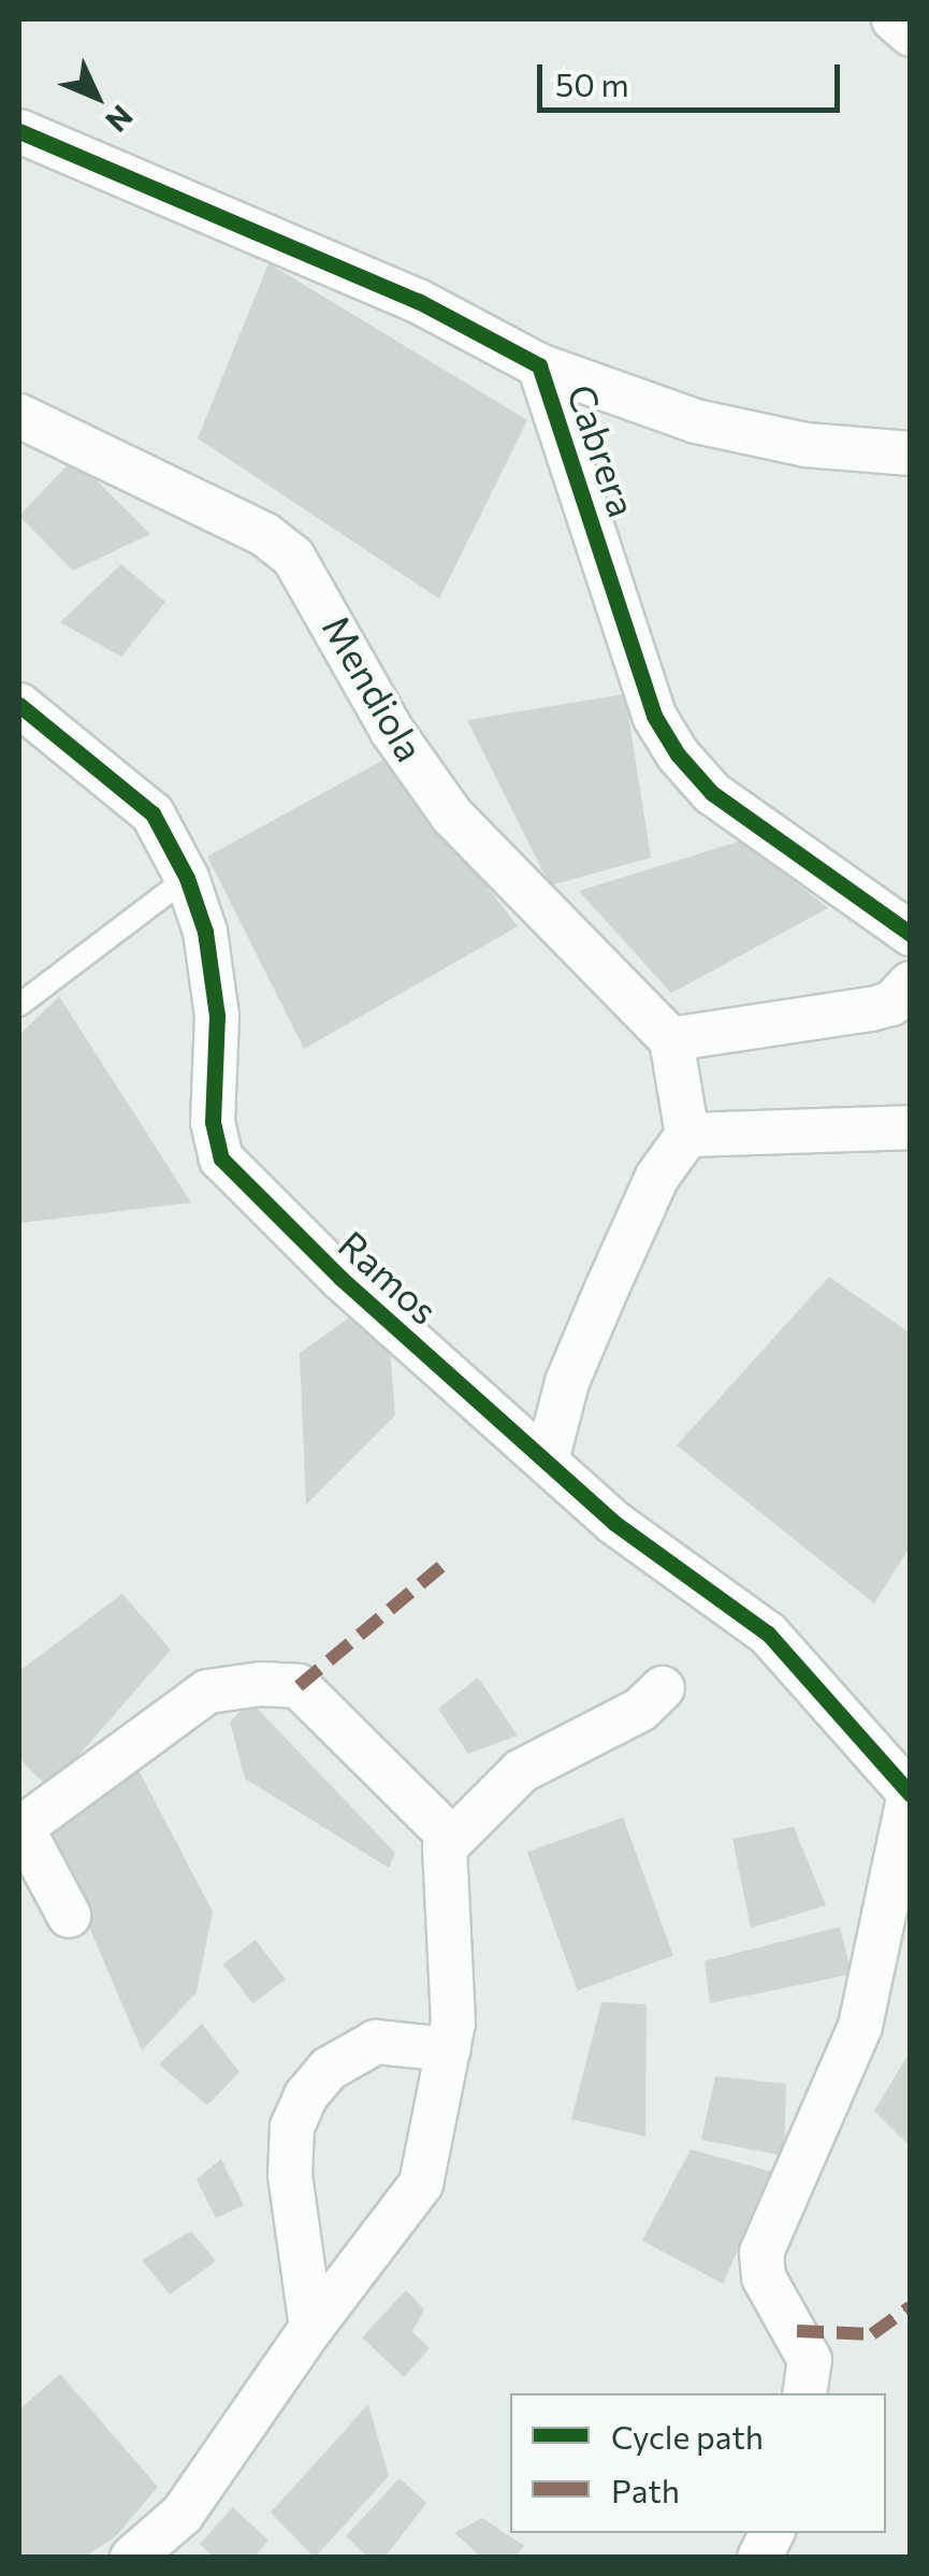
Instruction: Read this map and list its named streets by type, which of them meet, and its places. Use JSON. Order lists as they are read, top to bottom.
{
  "streets": {
    "street": ["Cabrera", "Mendiola", "Ramos"]
  },
  "legend": ["Cycle path", "Path"],
  "scale_bar": "50 m",
  "north": "bottom right"
}
